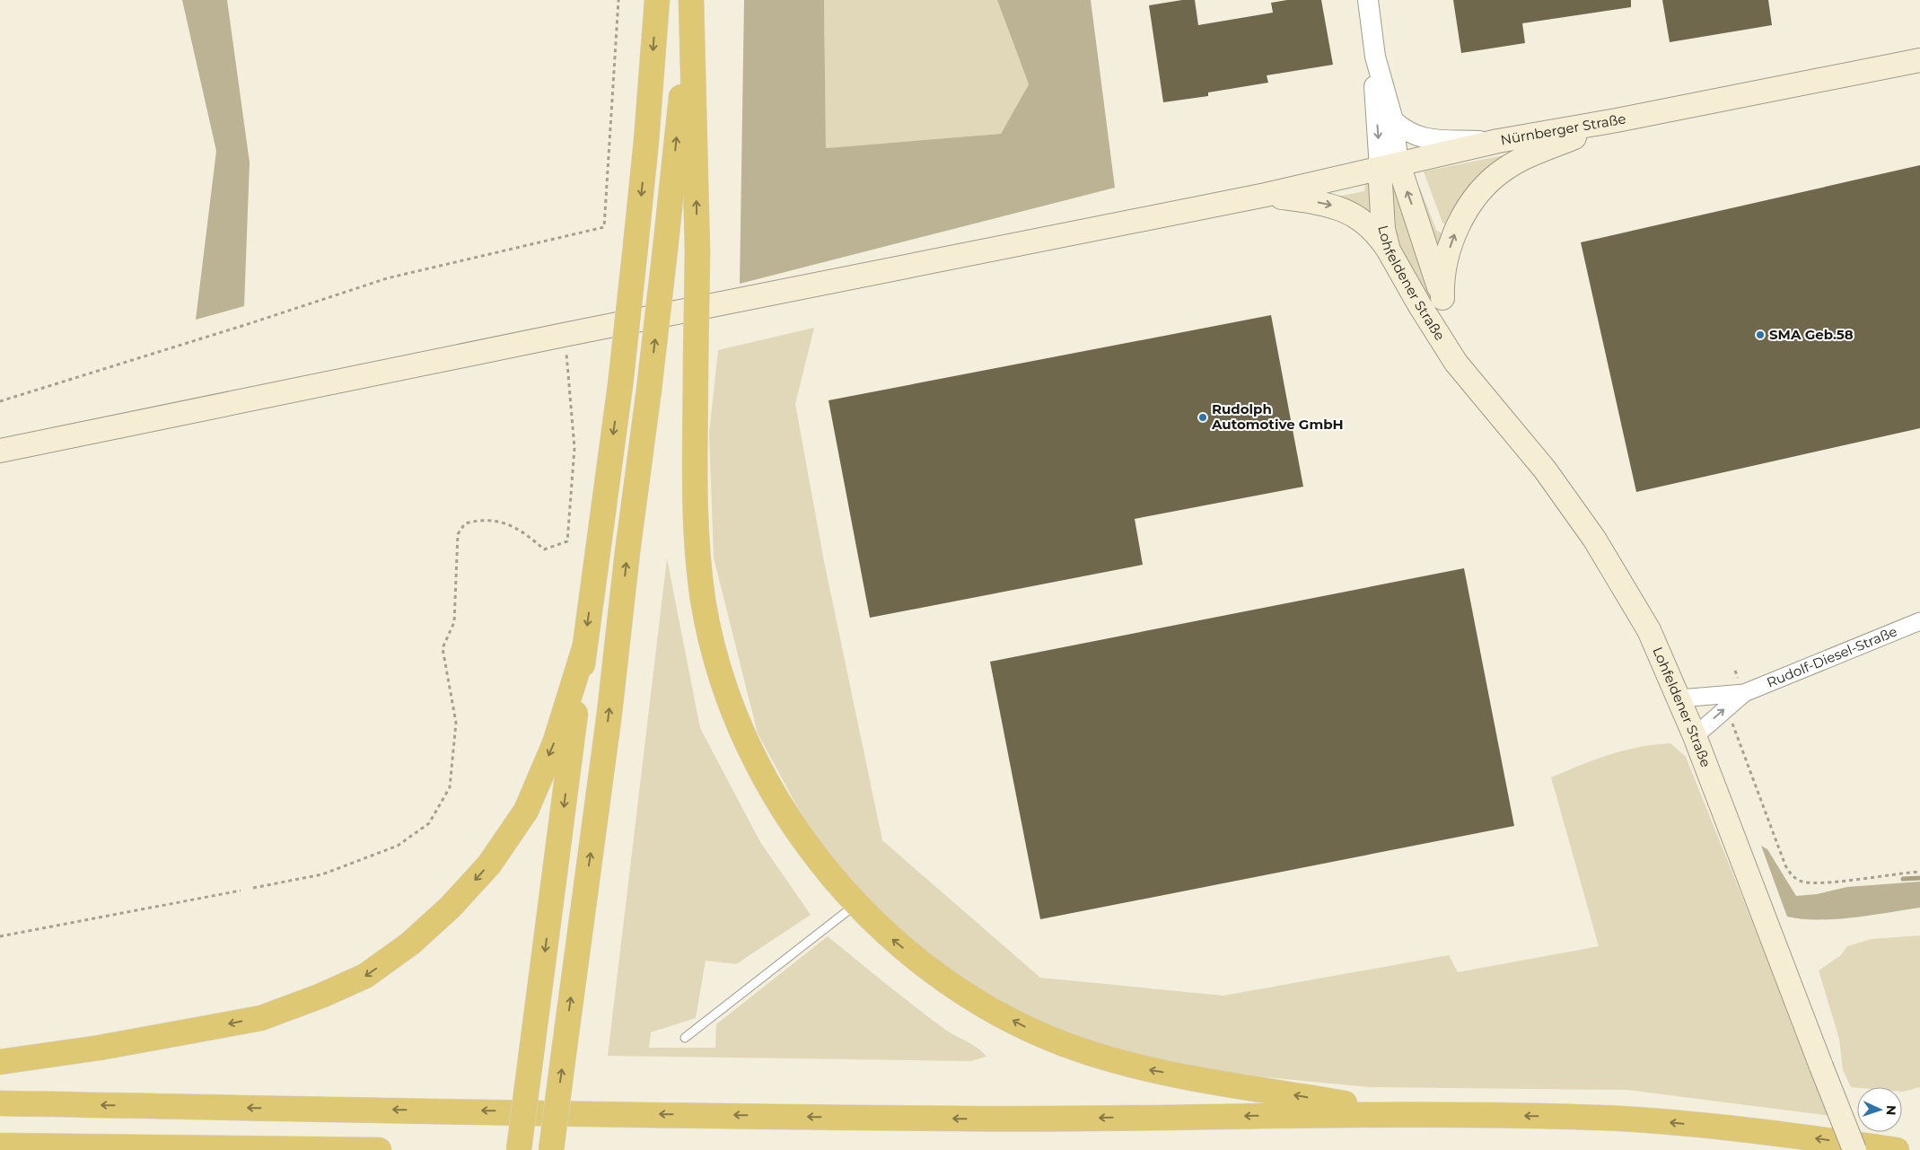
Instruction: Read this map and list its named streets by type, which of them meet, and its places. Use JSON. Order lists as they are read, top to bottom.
{
  "streets": {
    "main road": ["Nürnberger Straße", "Lohfeldener Straße"],
    "street": ["Rudolf-Diesel-Straße"]
  },
  "crossings": [
    ["Nürnberger Straße", "Lohfeldener Straße"],
    ["Lohfeldener Straße", "Rudolf-Diesel-Straße"]
  ],
  "places": ["SMA Geb.58", "Rudolph Automotive GmbH"],
  "north": "right"
}
